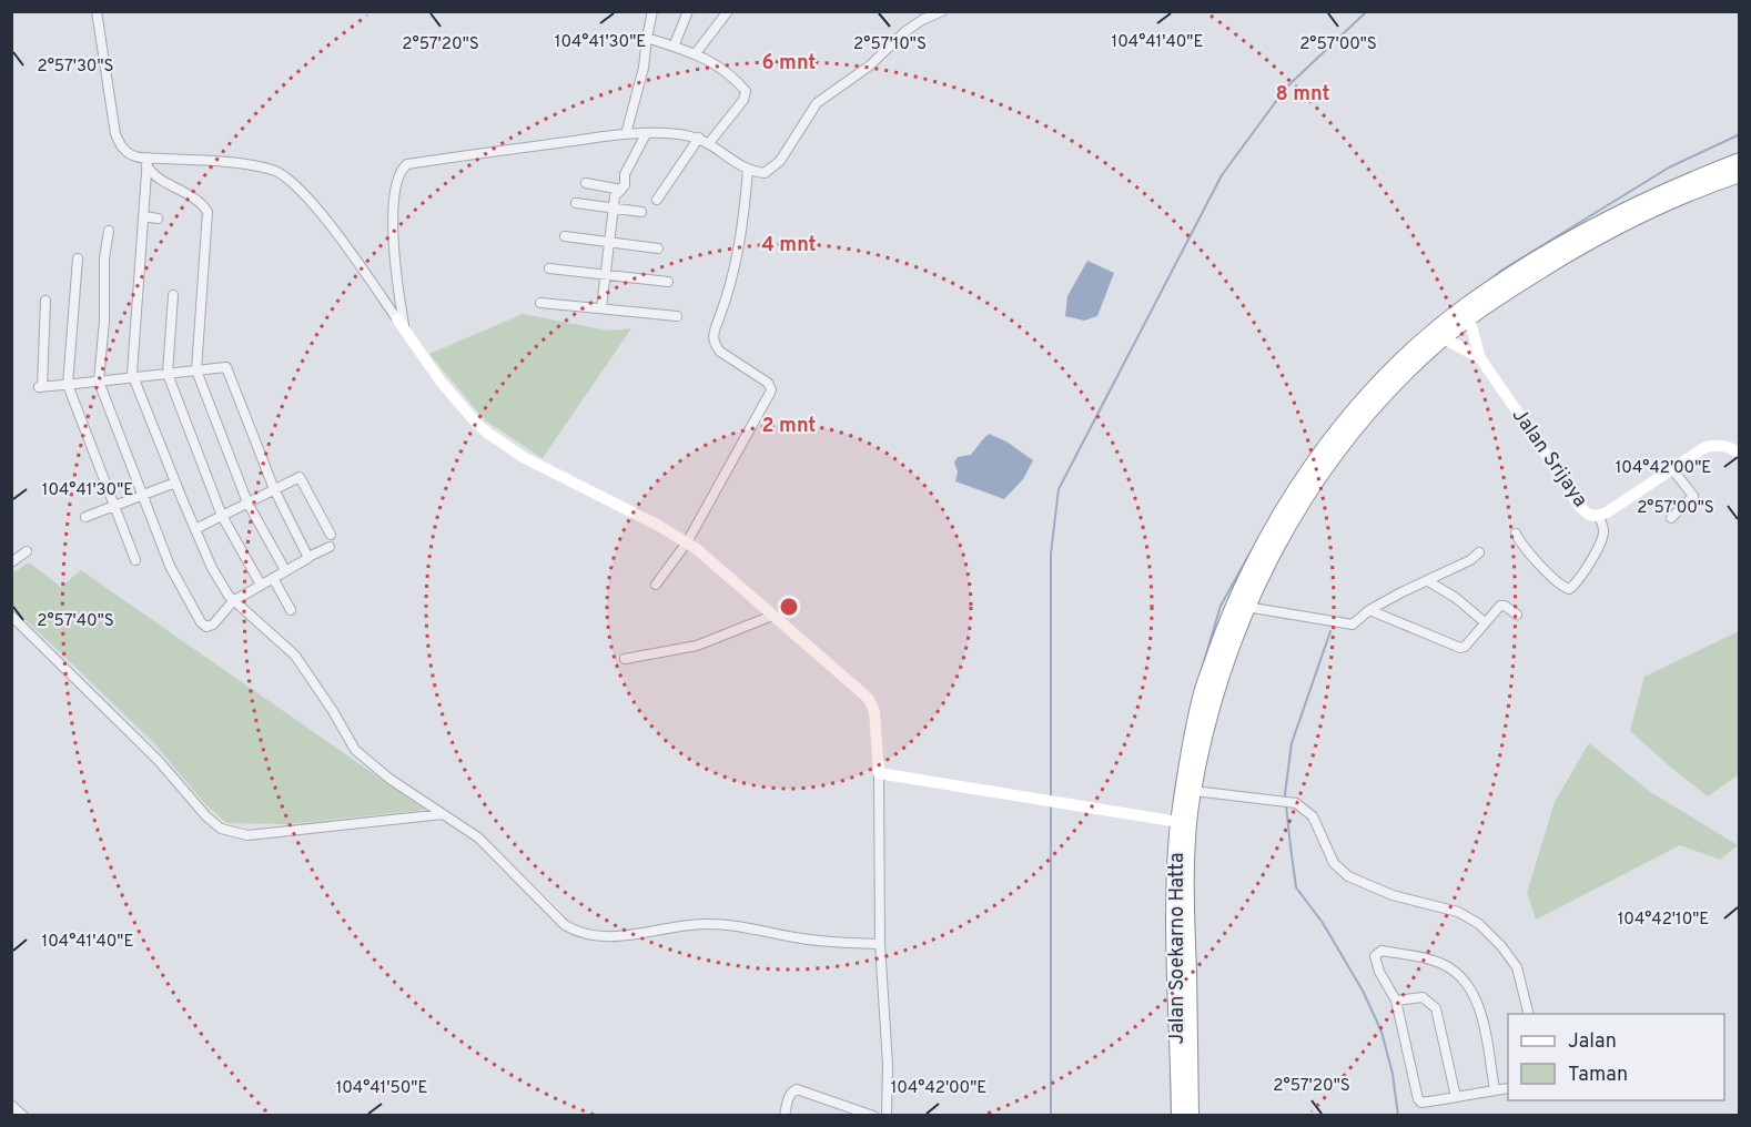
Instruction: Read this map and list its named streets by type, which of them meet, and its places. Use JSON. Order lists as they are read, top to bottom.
{
  "streets": {
    "highway": ["Jalan Soekarno Hatta"],
    "street": ["Jalan Srijaya"]
  },
  "crossings": [
    ["Jalan Srijaya", "Jalan Soekarno Hatta"]
  ],
  "legend": ["Jalan", "Taman"],
  "coordinates": [
    "104°41'30\"E",
    "104°41'40\"E",
    "2°57'20\"S",
    "2°57'10\"S",
    "2°57'00\"S",
    "2°57'30\"S",
    "104°42'00\"E",
    "2°57'40\"S",
    "104°42'10\"E",
    "104°41'50\"E"
  ],
  "rings": [
    "6 mnt",
    "8 mnt",
    "4 mnt",
    "2 mnt"
  ]
}
